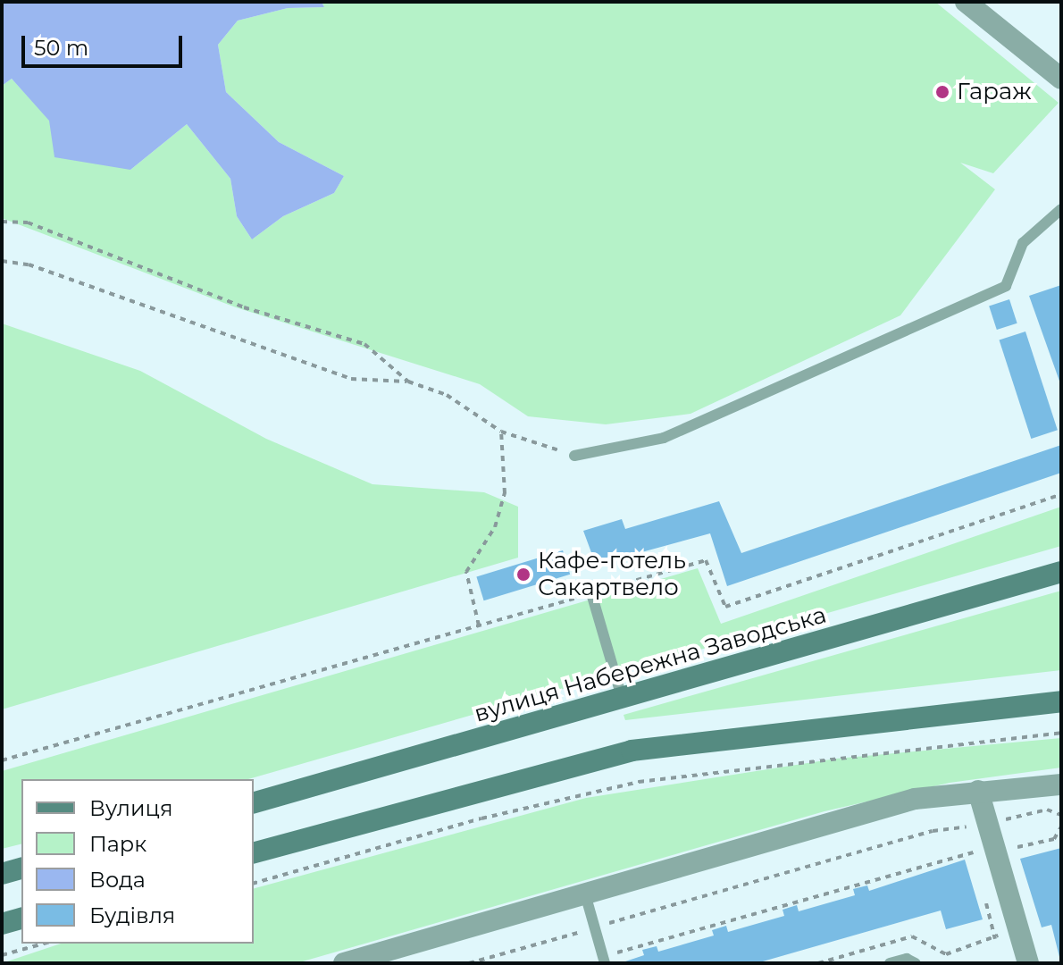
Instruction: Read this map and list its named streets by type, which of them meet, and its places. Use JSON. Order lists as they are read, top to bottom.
{
  "streets": {
    "main road": ["вулиця Набережна Заводська"]
  },
  "places": ["Гараж", "Кафе-готель Сакартвело"],
  "legend": [
    "Вулиця",
    "Парк",
    "Вода",
    "Будівля"
  ],
  "scale_bar": "50 m"
}
